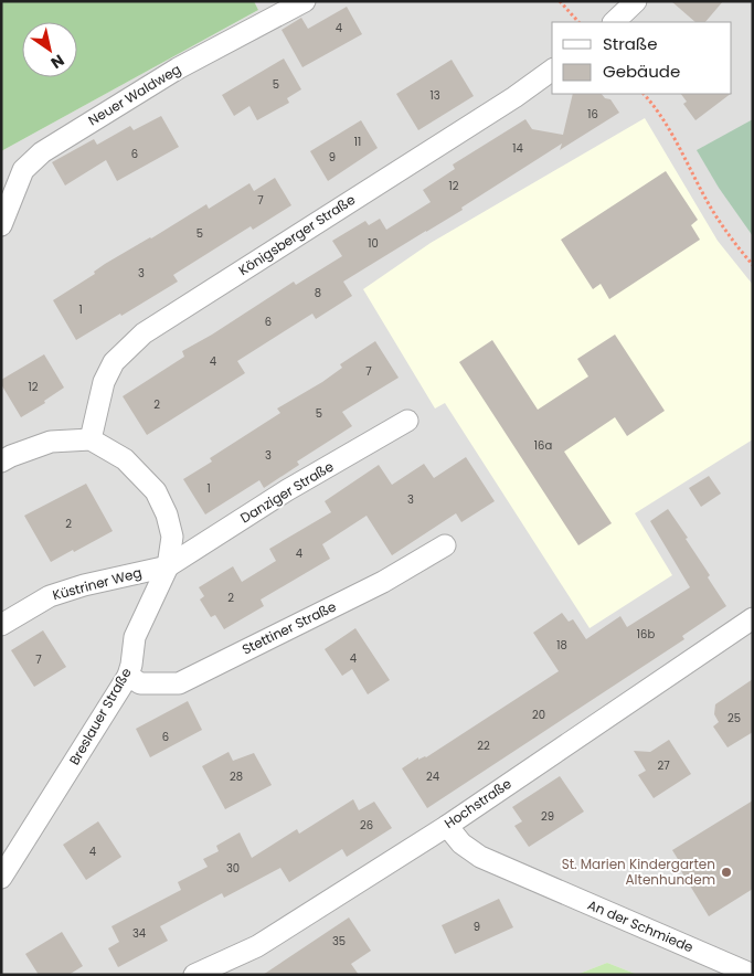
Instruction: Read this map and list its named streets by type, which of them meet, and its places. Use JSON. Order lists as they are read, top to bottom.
{
  "streets": {
    "street": [
      "Neuer Waldweg",
      "Königsberger Straße",
      "Danziger Straße",
      "Küstriner Weg",
      "Stettiner Straße",
      "Breslauer Straße",
      "Hochstraße",
      "An der Schmiede"
    ]
  },
  "crossings": [
    ["Königsberger Straße", "Breslauer Straße"],
    ["Danziger Straße", "Küstriner Weg"],
    ["Danziger Straße", "Breslauer Straße"],
    ["Küstriner Weg", "Breslauer Straße"],
    ["Stettiner Straße", "Breslauer Straße"],
    ["Hochstraße", "An der Schmiede"]
  ],
  "places": ["St. Marien Kindergarten Altenhundem"],
  "house_numbers": [
    "4",
    "5",
    "13",
    "16",
    "11",
    "14",
    "6",
    "9",
    "12",
    "7",
    "5",
    "10",
    "3",
    "8",
    "1",
    "6",
    "4",
    "7",
    "12",
    "2",
    "5",
    "16a",
    "3",
    "1",
    "3",
    "2",
    "4",
    "2",
    "16b",
    "18",
    "4",
    "7",
    "20",
    "25",
    "6",
    "22",
    "27",
    "28",
    "24",
    "29",
    "26",
    "4",
    "30",
    "9",
    "34",
    "35"
  ],
  "legend": ["Straße", "Gebäude"],
  "north": "bottom right"
}
